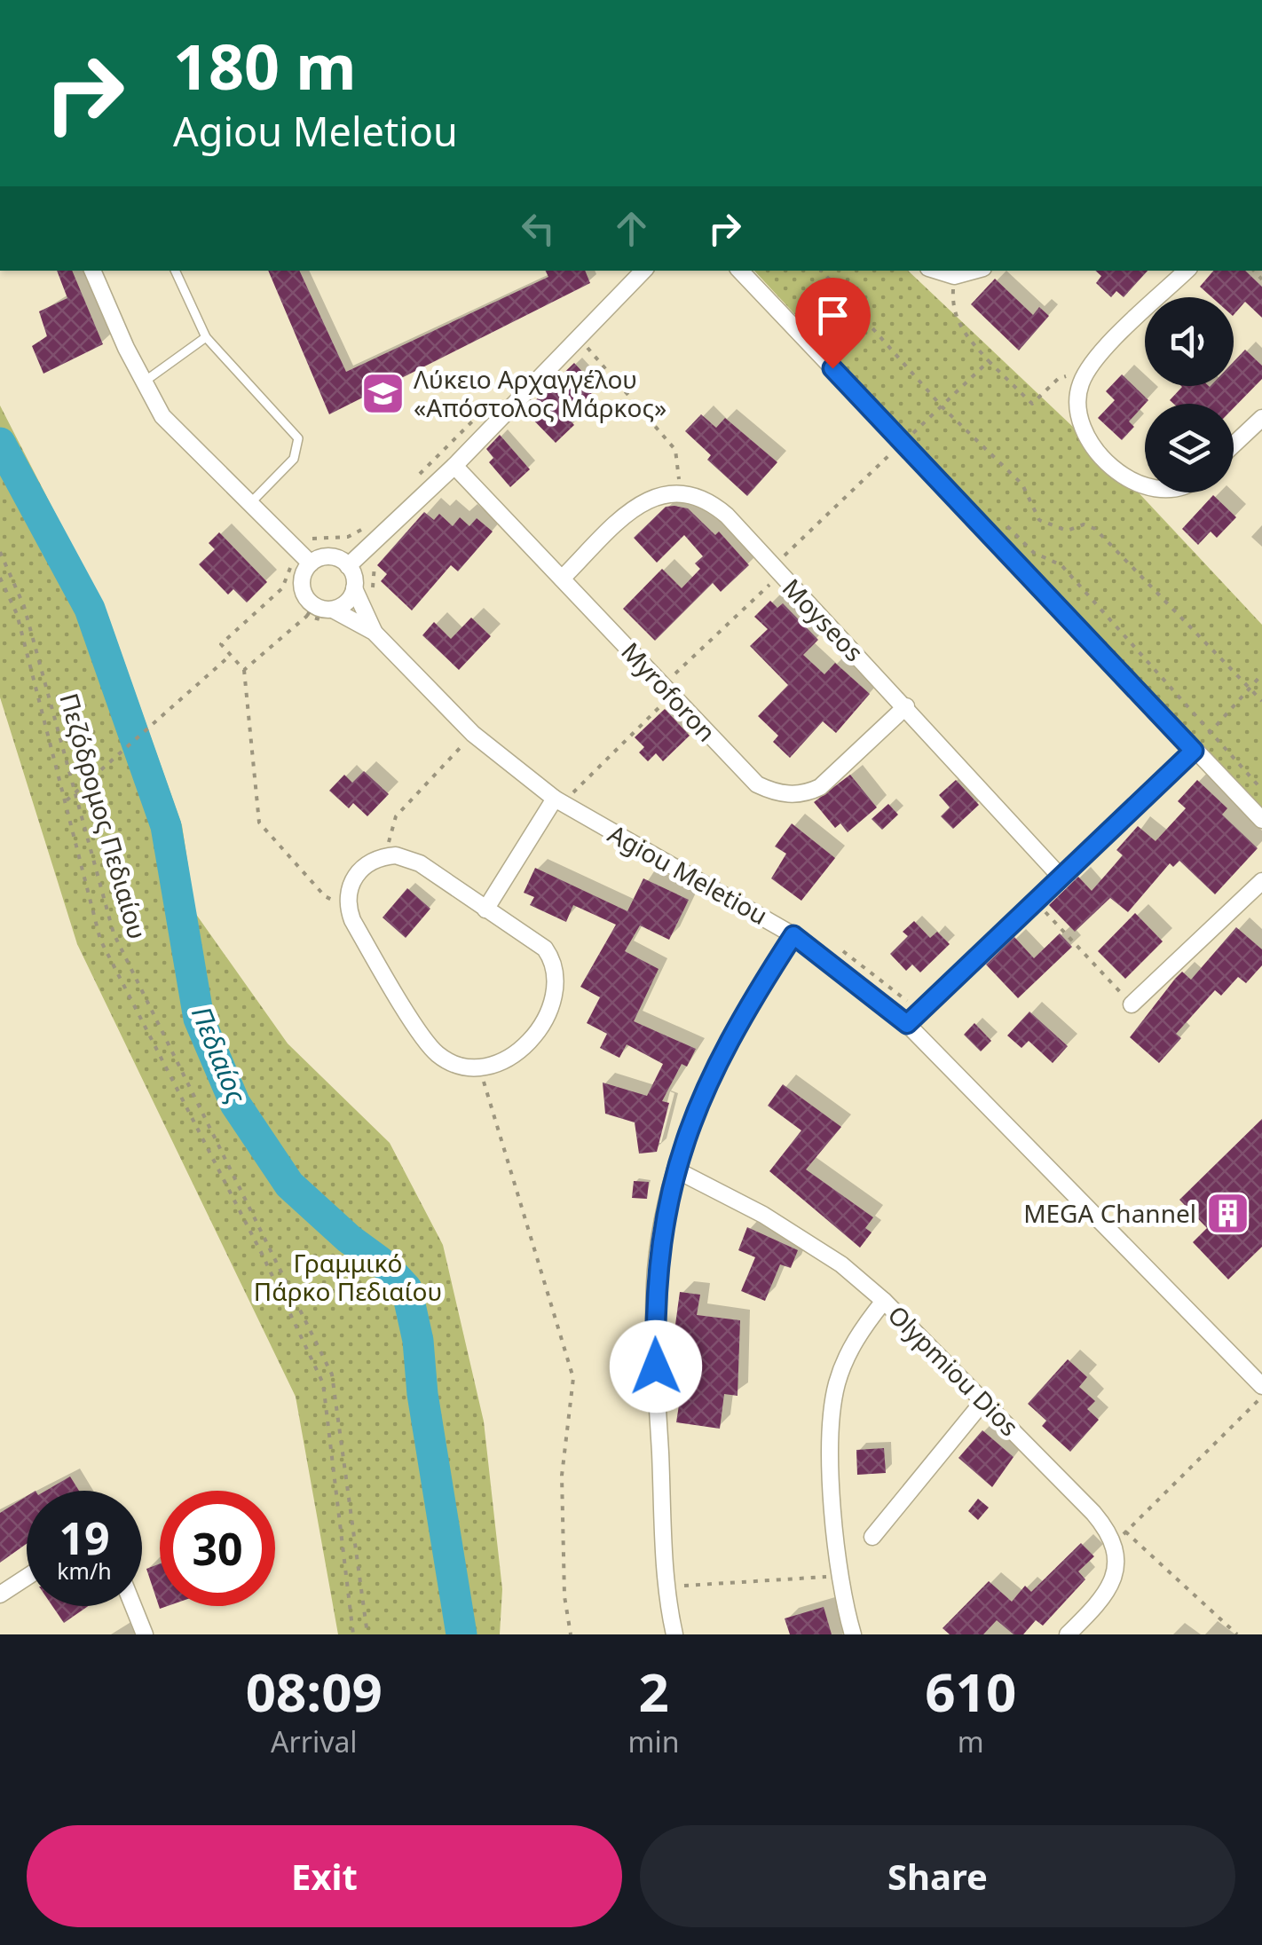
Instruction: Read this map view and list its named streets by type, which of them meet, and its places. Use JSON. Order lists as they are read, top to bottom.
{
  "streets": {
    "street": [
      "Moyseos",
      "Myroforon",
      "Agiou Meletiou",
      "Olypmiou Dios"
    ],
    "path": ["Πεζόδρομος Πεδιαίου"]
  },
  "crossings": [
    ["Moyseos", "Myroforon"]
  ],
  "water": ["Πεδιαίος"],
  "parks": ["Γραμμικό Πάρκο Πεδιαίου"],
  "places": {
    "school or university": ["Λύκειο Αρχαγγέλου «Απόστολος Μάρκος»"],
    "building": ["MEGA Channel"]
  },
  "page": {
    "turn": ["180 m", "Agiou Meletiou"],
    "speed": "19 km/h",
    "limit": "30",
    "eta": [
      "08:09",
      "Arrival",
      "2",
      "min",
      "610",
      "m"
    ],
    "buttons": ["Exit", "Share"]
  }
}
